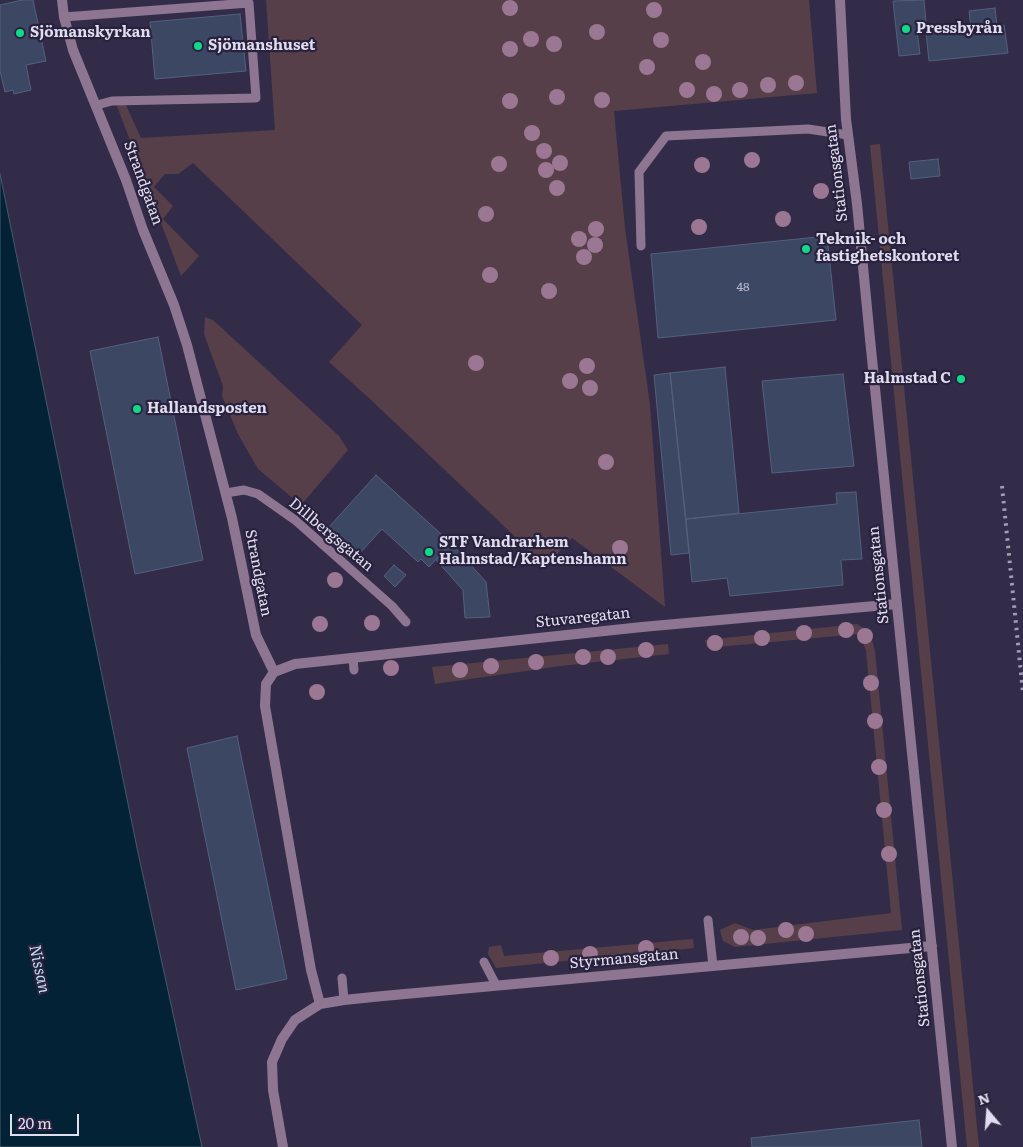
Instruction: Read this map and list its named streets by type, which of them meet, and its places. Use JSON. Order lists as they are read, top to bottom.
{
  "streets": {
    "street": [
      "Stationsgatan",
      "Strandgatan",
      "Stuvaregatan",
      "Styrmansgatan"
    ],
    "lane": ["Dillbergsgatan"]
  },
  "crossings": [
    ["Stationsgatan", "Stuvaregatan"],
    ["Stationsgatan", "Styrmansgatan"],
    ["Strandgatan", "Dillbergsgatan"],
    ["Strandgatan", "Stuvaregatan"]
  ],
  "water": ["Nissan"],
  "places": [
    "Pressbyrån",
    "Sjömanskyrkan",
    "Sjömanshuset",
    "Teknik- och fastighetskontoret",
    "Halmstad C",
    "Hallandsposten",
    "STF Vandrarhem Halmstad/Kaptenshamn"
  ],
  "house_numbers": ["48"],
  "scale_bar": "20 m",
  "north": "top"
}
